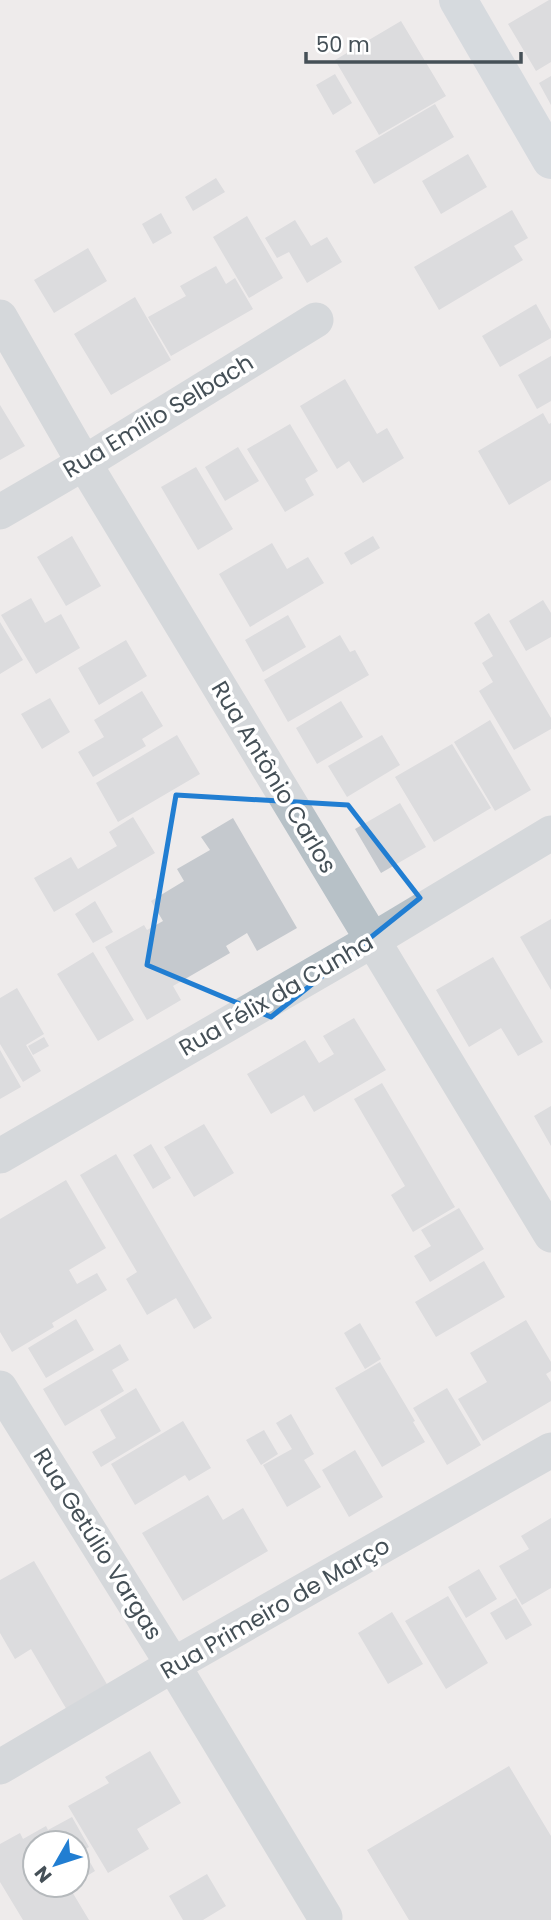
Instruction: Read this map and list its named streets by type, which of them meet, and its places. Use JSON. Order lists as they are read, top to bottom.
{
  "streets": {
    "street": [
      "Rua Emílio Selbach",
      "Rua Antônio Carlos",
      "Rua Félix da Cunha",
      "Rua Getúlio Vargas",
      "Rua Primeiro de Março"
    ]
  },
  "crossings": [
    ["Rua Emílio Selbach", "Rua Antônio Carlos"],
    ["Rua Antônio Carlos", "Rua Félix da Cunha"],
    ["Rua Getúlio Vargas", "Rua Primeiro de Março"]
  ],
  "scale_bar": "50 m",
  "north": "bottom left"
}
